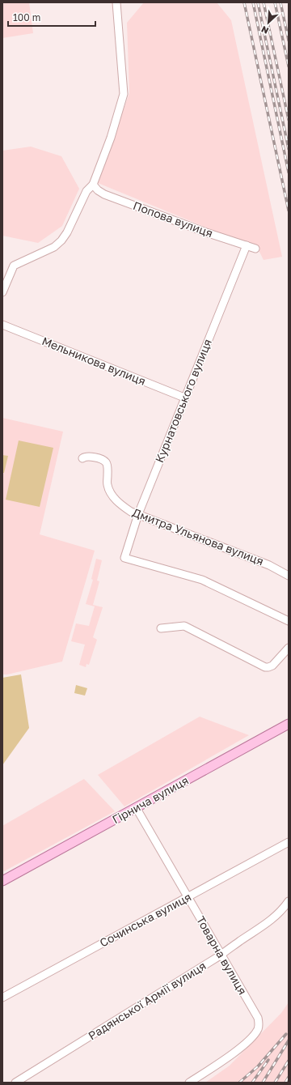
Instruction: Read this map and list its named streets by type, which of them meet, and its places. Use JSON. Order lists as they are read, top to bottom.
{
  "streets": {
    "main road": ["Гірнича вулиця"],
    "street": [
      "Попова вулиця",
      "Мельникова вулиця",
      "Курнатовського вулиця",
      "Дмитра Ульянова вулиця",
      "Сочинська вулиця",
      "Товарна вулиця",
      "Радянської Армії вулиця"
    ]
  },
  "crossings": [
    ["Попова вулиця", "Курнатовського вулиця"],
    ["Мельникова вулиця", "Курнатовського вулиця"],
    ["Курнатовського вулиця", "Дмитра Ульянова вулиця"],
    ["Гірнича вулиця", "Товарна вулиця"],
    ["Сочинська вулиця", "Товарна вулиця"],
    ["Товарна вулиця", "Радянської Армії вулиця"]
  ],
  "scale_bar": "100 m",
  "north": "bottom left"
}
